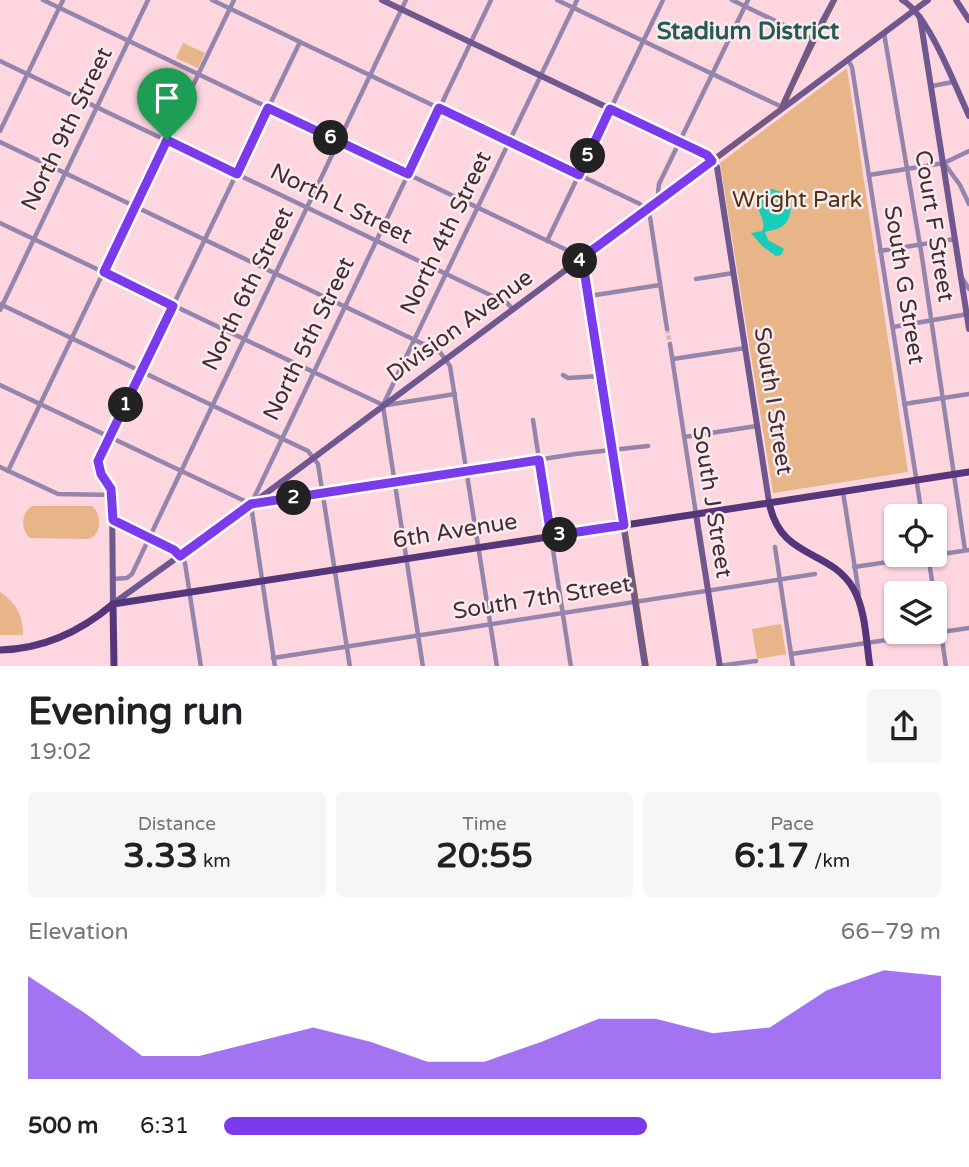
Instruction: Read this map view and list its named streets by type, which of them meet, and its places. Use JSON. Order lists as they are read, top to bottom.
{
  "streets": {
    "main road": [
      "Division Avenue",
      "South I Street",
      "South J Street",
      "6th Avenue"
    ],
    "street": [
      "North 9th Street",
      "North L Street",
      "Court F Street",
      "North 4th Street",
      "South G Street",
      "North 6th Street",
      "North 5th Street",
      "South 7th Street"
    ]
  },
  "crossings": [
    ["North 9th Street", "North L Street"],
    ["North L Street", "North 4th Street"],
    ["North L Street", "North 6th Street"],
    ["North L Street", "Division Avenue"],
    ["North L Street", "North 5th Street"],
    ["Court F Street", "Division Avenue"],
    ["Court F Street", "6th Avenue"],
    ["North 4th Street", "Division Avenue"],
    ["South G Street", "Division Avenue"],
    ["South G Street", "6th Avenue"],
    ["Division Avenue", "North 5th Street"],
    ["Division Avenue", "South I Street"],
    ["Division Avenue", "6th Avenue"],
    ["South I Street", "6th Avenue"],
    ["South J Street", "6th Avenue"],
    ["South J Street", "South 7th Street"]
  ],
  "districts": ["Stadium District"],
  "parks": ["Wright Park"],
  "page": {
    "pins": [
      "6",
      "5",
      "4",
      "1",
      "2",
      "3"
    ],
    "heading": ["Evening run", "19:02"],
    "stats": [
      ["Distance", "3.33 km"],
      ["Time", "20:55"],
      ["Pace", "6:17 /km"]
    ],
    "chart": ["Elevation", "66–79 m"],
    "list": [
      {
        "name": "500 m",
        "note": "6:31"
      }
    ]
  }
}
